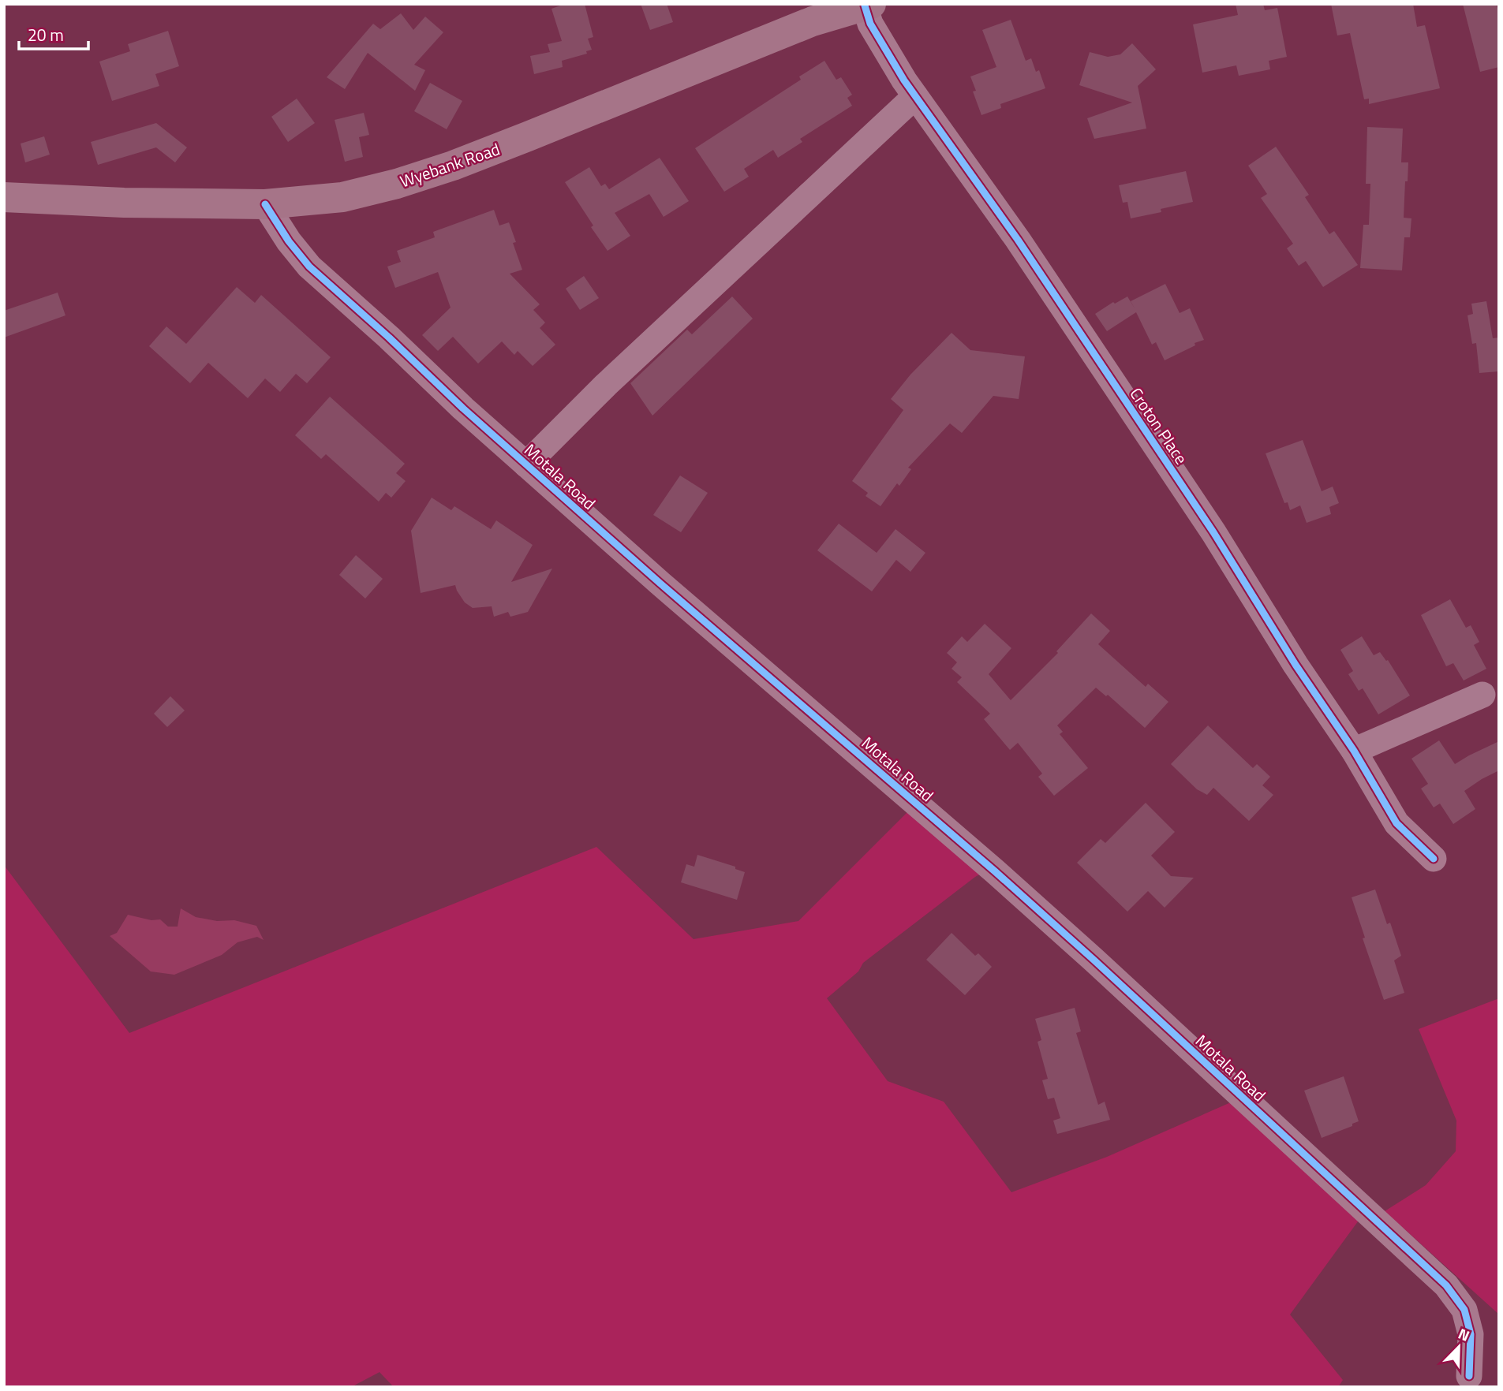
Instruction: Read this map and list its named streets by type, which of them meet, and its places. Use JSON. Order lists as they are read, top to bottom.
{
  "streets": {
    "street": ["Wyebank Road", "Croton Place", "Motala Road"]
  },
  "crossings": [
    ["Wyebank Road", "Croton Place"],
    ["Wyebank Road", "Motala Road"]
  ],
  "scale_bar": "20 m",
  "north": "top right"
}
